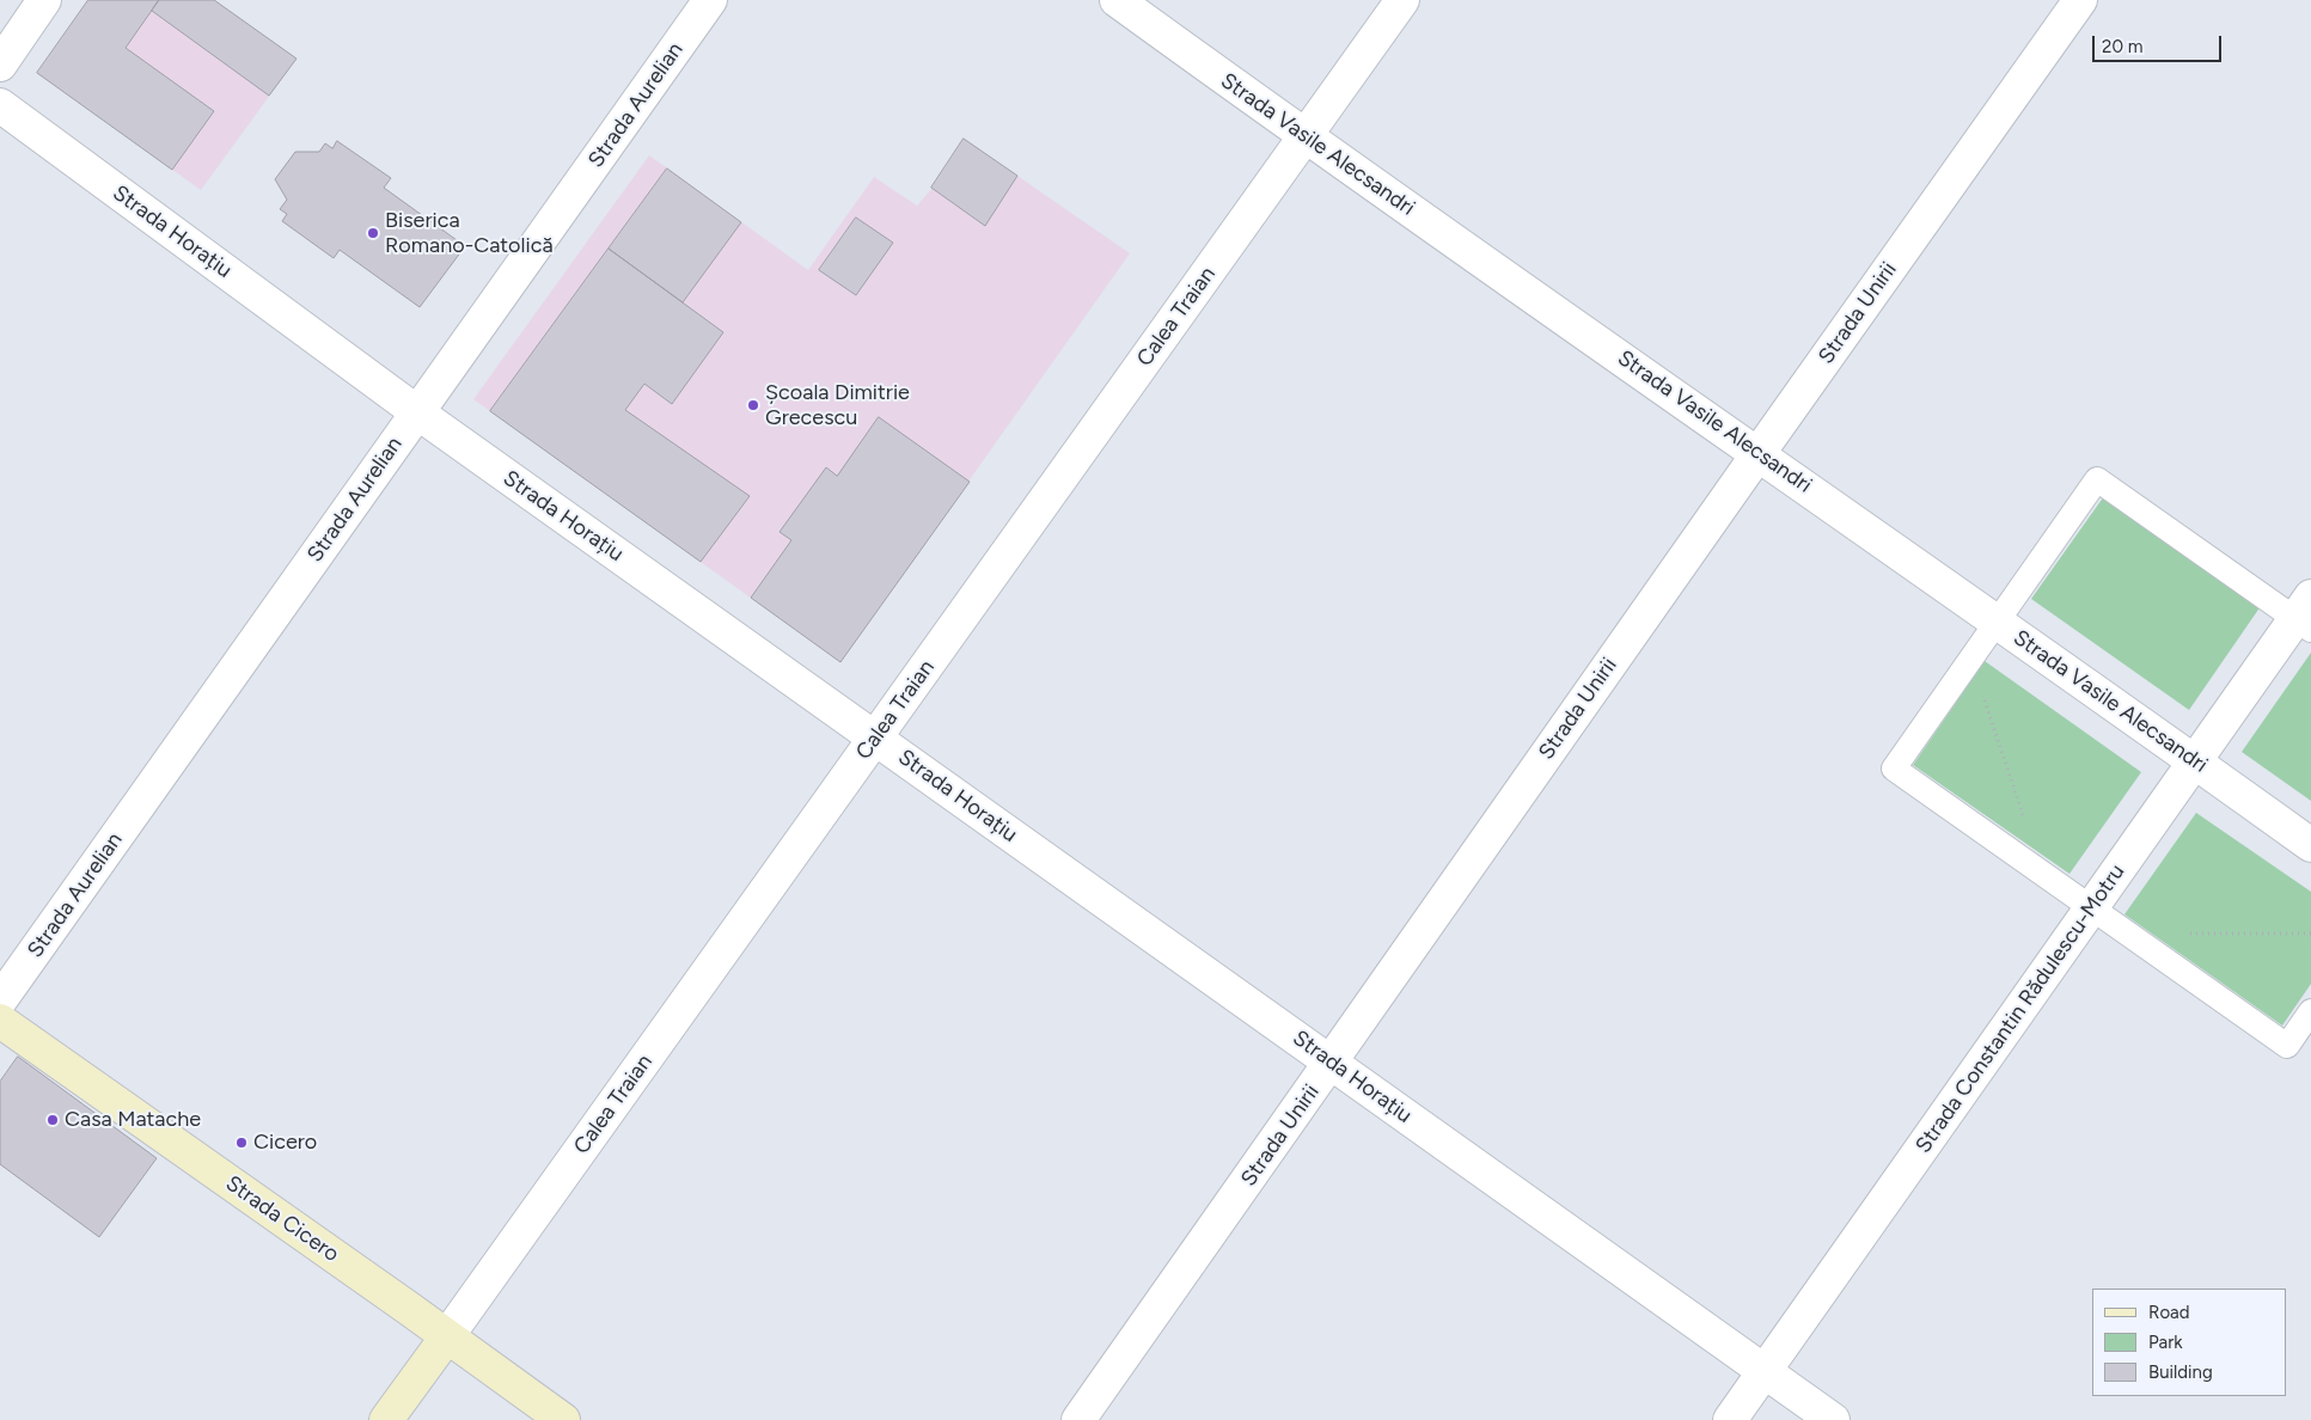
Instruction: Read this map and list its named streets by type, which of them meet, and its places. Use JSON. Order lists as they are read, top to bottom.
{
  "streets": {
    "street": [
      "Strada Aurelian",
      "Strada Vasile Alecsandri",
      "Strada Horațiu",
      "Strada Unirii",
      "Calea Traian",
      "Strada Constantin Rădulescu-Motru",
      "Strada Cicero"
    ]
  },
  "crossings": [
    ["Strada Aurelian", "Strada Horațiu"],
    ["Strada Vasile Alecsandri", "Strada Unirii"],
    ["Strada Vasile Alecsandri", "Calea Traian"],
    ["Strada Vasile Alecsandri", "Strada Constantin Rădulescu-Motru"],
    ["Strada Horațiu", "Strada Unirii"],
    ["Strada Horațiu", "Calea Traian"],
    ["Strada Horațiu", "Strada Constantin Rădulescu-Motru"],
    ["Calea Traian", "Strada Cicero"]
  ],
  "places": [
    "Biserica Romano-Catolică",
    "Școala Dimitrie Grecescu",
    "Casa Matache",
    "Cicero"
  ],
  "legend": ["Road", "Park", "Building"],
  "scale_bar": "20 m"
}
